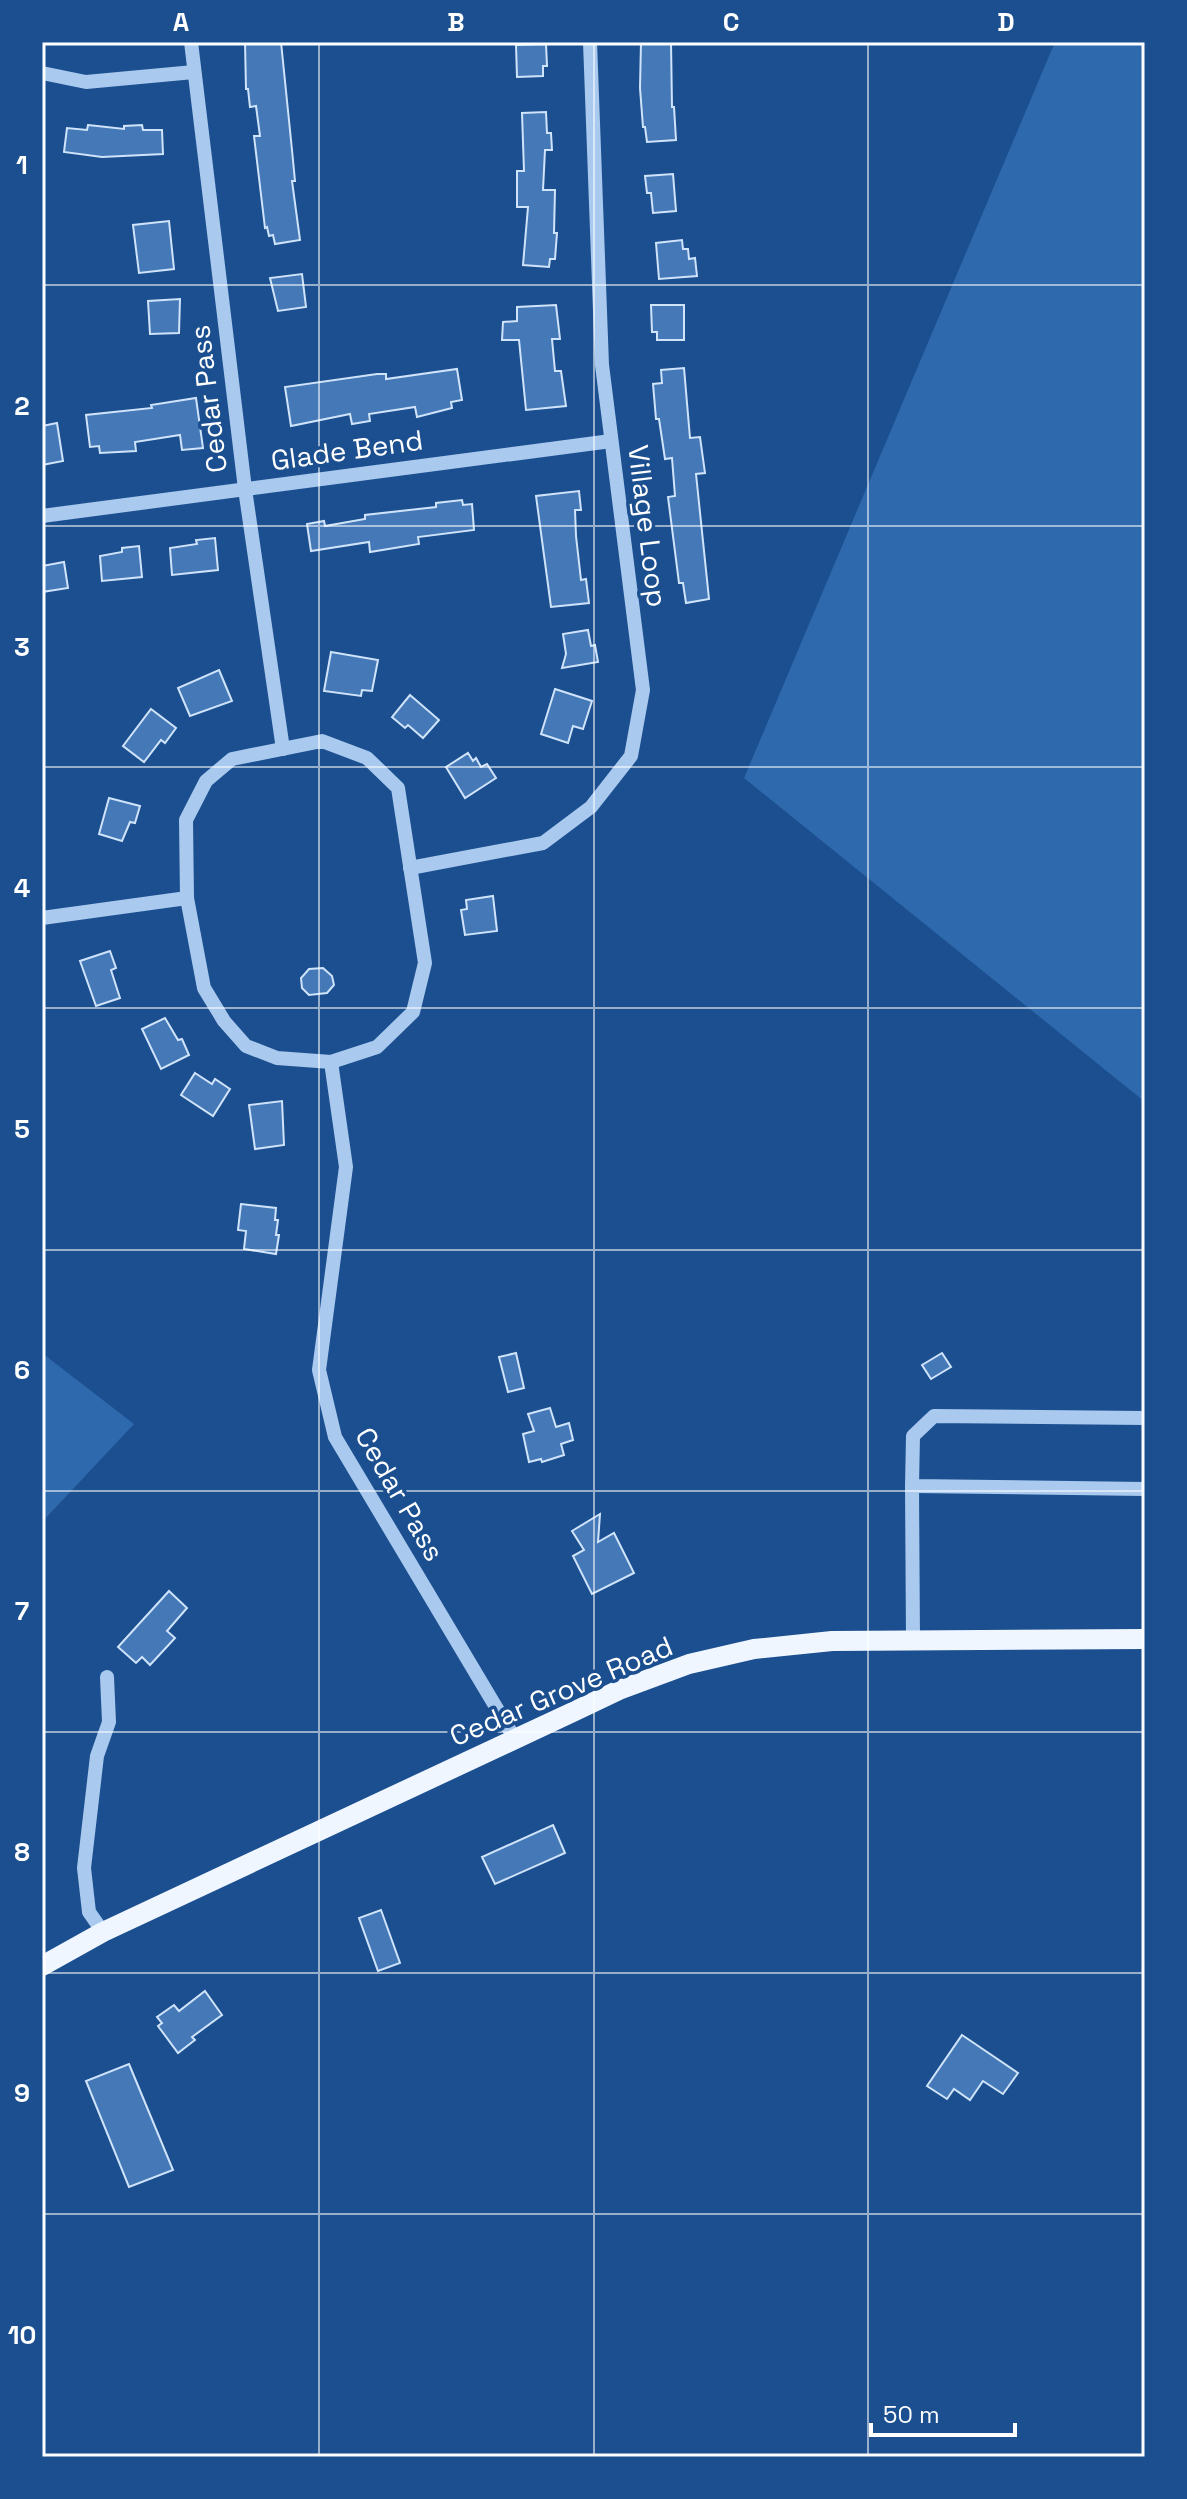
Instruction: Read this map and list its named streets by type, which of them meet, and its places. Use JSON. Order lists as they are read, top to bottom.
{
  "streets": {
    "main road": ["Cedar Grove Road"],
    "street": ["Cedar Pass", "Glade Bend", "Village Loop"]
  },
  "crossings": [
    ["Cedar Pass", "Glade Bend"],
    ["Cedar Pass", "Cedar Grove Road"],
    ["Glade Bend", "Village Loop"]
  ],
  "scale_bar": "50 m",
  "grid": {
    "columns": [
      "A",
      "B",
      "C",
      "D"
    ],
    "rows": [
      "1",
      "2",
      "3",
      "4",
      "5",
      "6",
      "7",
      "8",
      "9",
      "10"
    ]
  }
}
